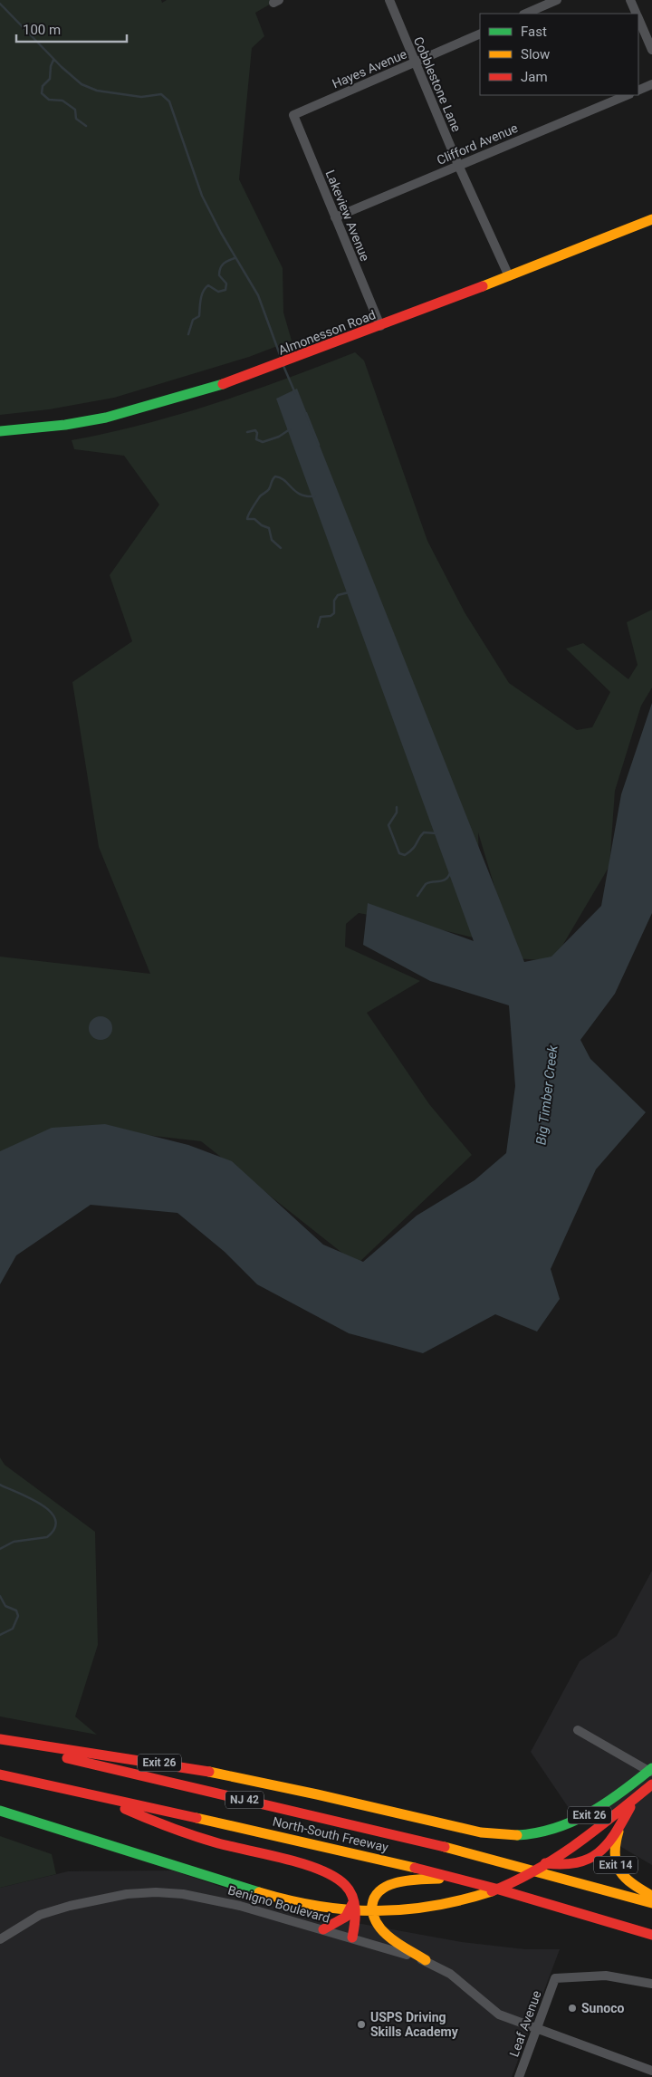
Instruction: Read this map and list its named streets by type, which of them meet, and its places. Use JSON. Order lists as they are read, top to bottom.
{
  "streets": {
    "main road": [
      "Almonesson Road",
      "Exit 26",
      "NJ 42",
      "North-South Freeway",
      "Exit 14"
    ],
    "street": [
      "Hayes Avenue",
      "Cobblestone Lane",
      "Clifford Avenue",
      "Lakeview Avenue",
      "Benigno Boulevard",
      "Leaf Avenue"
    ]
  },
  "crossings": [
    ["Hayes Avenue", "Cobblestone Lane"],
    ["Hayes Avenue", "Lakeview Avenue"],
    ["Cobblestone Lane", "Clifford Avenue"],
    ["Cobblestone Lane", "Almonesson Road"],
    ["Clifford Avenue", "Lakeview Avenue"],
    ["Lakeview Avenue", "Almonesson Road"],
    ["Exit 26", "North-South Freeway"],
    ["Benigno Boulevard", "Leaf Avenue"]
  ],
  "water": ["Big Timber Creek"],
  "places": ["Sunoco", "USPS Driving Skills Academy"],
  "legend": ["Fast", "Slow", "Jam"],
  "scale_bar": "100 m"
}
